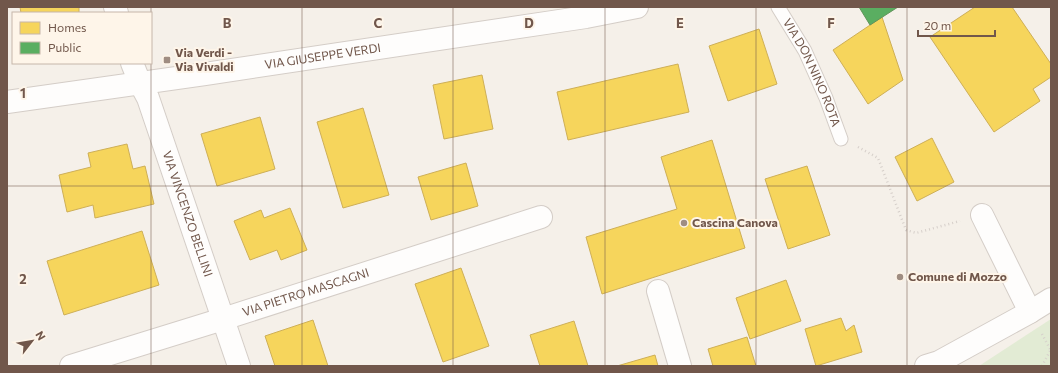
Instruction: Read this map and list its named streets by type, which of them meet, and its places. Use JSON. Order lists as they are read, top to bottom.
{
  "streets": {
    "street": ["VIA GIUSEPPE VERDI", "VIA VINCENZO BELLINI", "VIA PIETRO MASCAGNI"],
    "lane": ["VIA DON NINO ROTA"]
  },
  "crossings": [
    ["VIA GIUSEPPE VERDI", "VIA VINCENZO BELLINI"],
    ["VIA VINCENZO BELLINI", "VIA PIETRO MASCAGNI"]
  ],
  "places": {
    "transit": ["Via Verdi - Via Vivaldi"],
    "other": ["Cascina Canova", "Comune di Mozzo"]
  },
  "legend": ["Homes", "Public"],
  "scale_bar": "20 m",
  "north": "top right",
  "grid": {
    "columns": [
      "B",
      "C",
      "D",
      "E",
      "F"
    ],
    "rows": ["1", "2"]
  }
}
